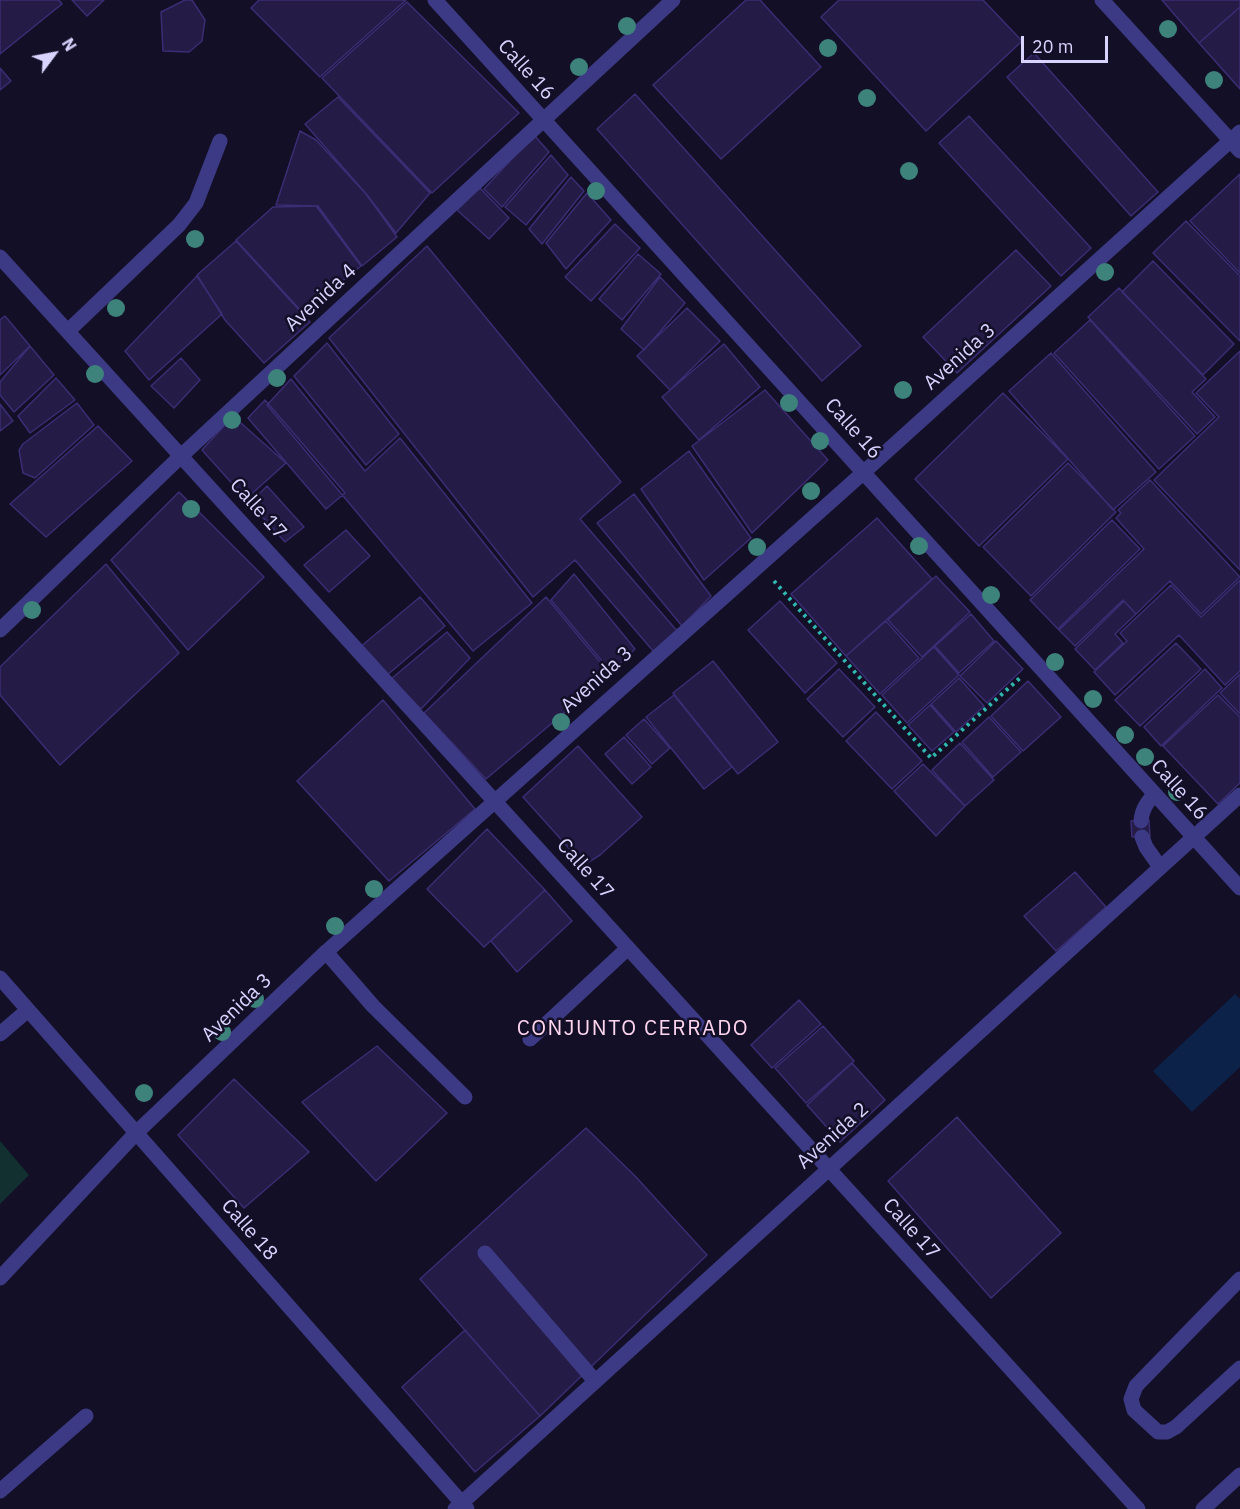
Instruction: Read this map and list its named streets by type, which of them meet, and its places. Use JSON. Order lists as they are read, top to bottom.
{
  "streets": {
    "street": [
      "Calle 16",
      "Avenida 4",
      "Avenida 3",
      "Calle 17",
      "Avenida 2",
      "Calle 18"
    ]
  },
  "crossings": [
    ["Calle 16", "Avenida 4"],
    ["Calle 16", "Avenida 3"],
    ["Calle 16", "Avenida 2"],
    ["Avenida 4", "Calle 17"],
    ["Avenida 3", "Calle 17"],
    ["Avenida 3", "Calle 18"],
    ["Calle 17", "Avenida 2"],
    ["Avenida 2", "Calle 18"]
  ],
  "districts": ["CONJUNTO CERRADO"],
  "scale_bar": "20 m",
  "north": "top right"
}
